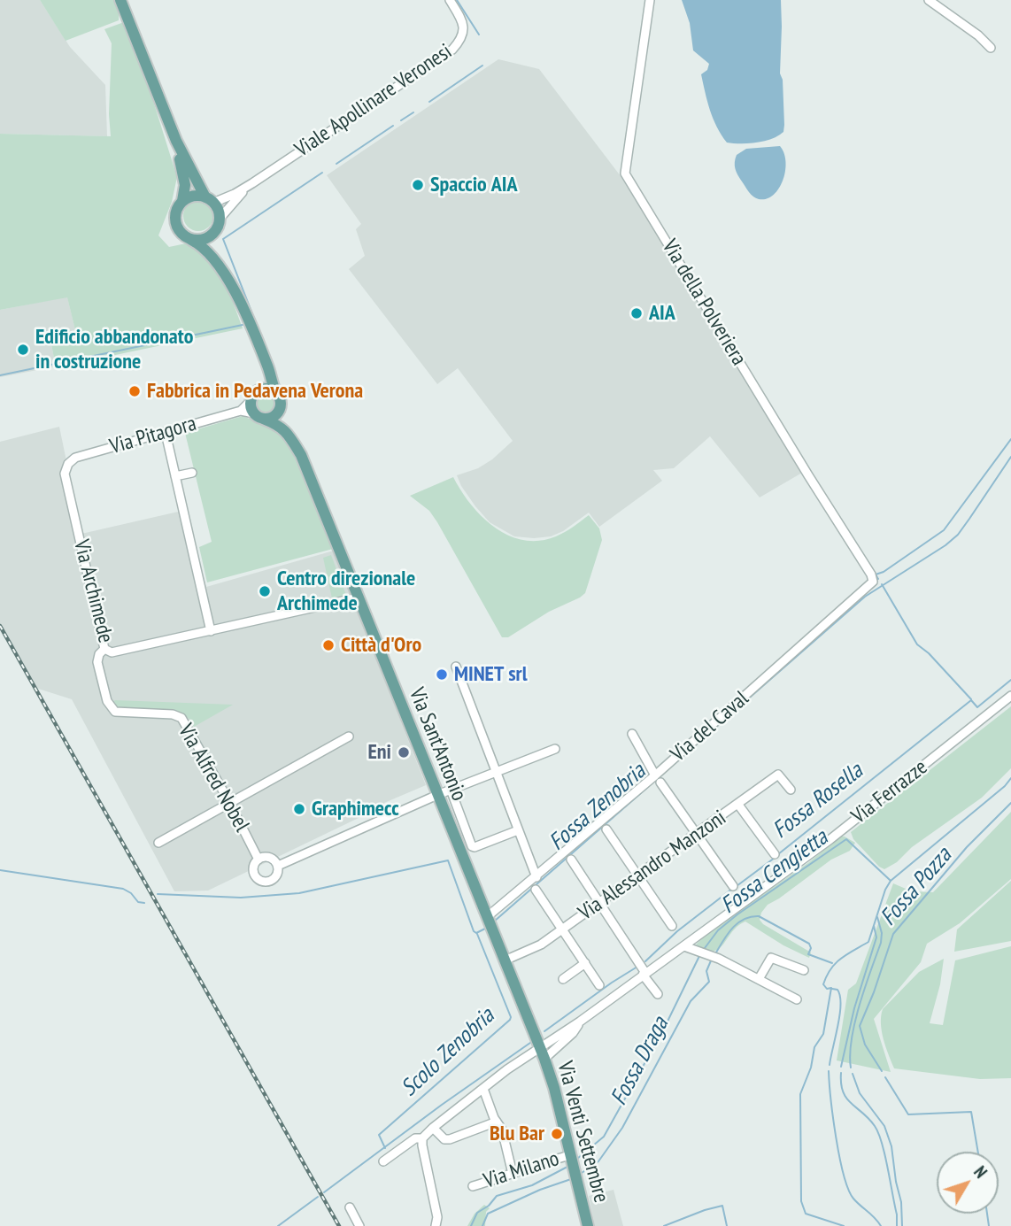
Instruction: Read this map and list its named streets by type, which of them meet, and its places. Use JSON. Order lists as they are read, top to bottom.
{
  "streets": {
    "main road": ["Via Sant'Antonio", "Via Venti Settembre"],
    "street": [
      "Viale Apollinare Veronesi",
      "Via della Polveriera",
      "Via Pitagora",
      "Via Archimede",
      "Via del Caval",
      "Via Alfred Nobel",
      "Via Ferrazze",
      "Via Alessandro Manzoni",
      "Via Milano"
    ]
  },
  "crossings": [
    ["Viale Apollinare Veronesi", "Via Sant'Antonio"],
    ["Via della Polveriera", "Via del Caval"],
    ["Via Pitagora", "Via Archimede"],
    ["Via Pitagora", "Via Sant'Antonio"],
    ["Via Archimede", "Via Sant'Antonio"],
    ["Via Archimede", "Via Alfred Nobel"],
    ["Via del Caval", "Via Sant'Antonio"],
    ["Via Sant'Antonio", "Via Ferrazze"],
    ["Via Sant'Antonio", "Via Alessandro Manzoni"],
    ["Via Sant'Antonio", "Via Venti Settembre"],
    ["Via Ferrazze", "Via Venti Settembre"],
    ["Via Venti Settembre", "Via Milano"]
  ],
  "water": [
    "Fossa Rosella",
    "Fossa Zenobria",
    "Fossa Cengietta",
    "Fossa Pozza",
    "Scolo Zenobria",
    "Fossa Draga"
  ],
  "places": [
    "Spaccio AIA",
    "AIA",
    "Edificio abbandonato in costruzione",
    "Fabbrica in Pedavena Verona",
    "Centro direzionale Archimede",
    "Città d'Oro",
    "MINET srl",
    "Eni",
    "Graphimecc",
    "Blu Bar"
  ],
  "north": "top right"
}
